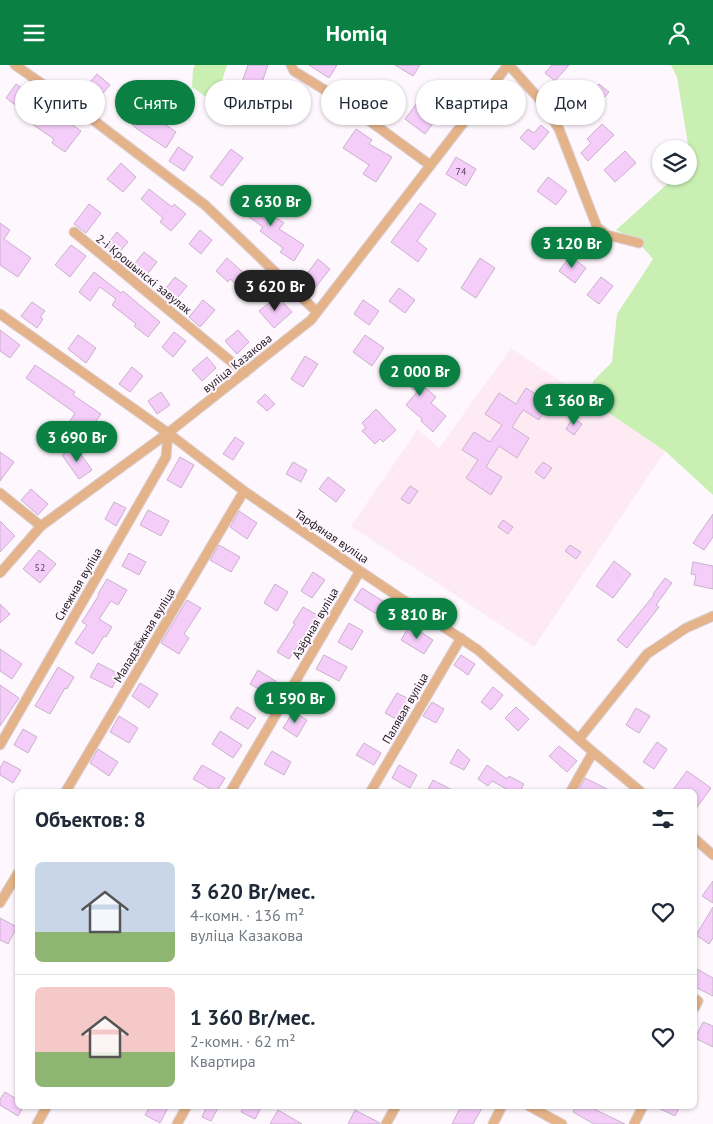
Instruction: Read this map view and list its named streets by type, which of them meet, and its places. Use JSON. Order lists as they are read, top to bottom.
{
  "streets": {
    "street": [
      "2-і Крошынскі завулак",
      "вуліца Казакова",
      "Тарфяная вуліца",
      "Снежная вуліца",
      "Азёрная вуліца",
      "Маладзёжная вуліца",
      "Палявая вуліца"
    ]
  },
  "crossings": [
    ["2-і Крошынскі завулак", "вуліца Казакова"],
    ["вуліца Казакова", "Тарфяная вуліца"],
    ["вуліца Казакова", "Снежная вуліца"],
    ["Тарфяная вуліца", "Снежная вуліца"],
    ["Тарфяная вуліца", "Азёрная вуліца"],
    ["Тарфяная вуліца", "Маладзёжная вуліца"],
    ["Тарфяная вуліца", "Палявая вуліца"]
  ],
  "house_numbers": ["74", "52"],
  "page": {
    "header": "Homiq",
    "chip": [
      "Купить",
      "Снять",
      "Фильтры",
      "Новое",
      "Квартира",
      "Дом"
    ],
    "price": [
      "2 630 Br",
      "3 120 Br",
      "3 620 Br",
      "2 000 Br",
      "1 360 Br",
      "3 690 Br",
      "3 810 Br",
      "1 590 Br"
    ],
    "heading": "Объектов: 8",
    "list": [
      {
        "name": "3 620 Br/мес.",
        "note": "4-комн. · 136 m² · вуліца Казакова"
      },
      {
        "name": "1 360 Br/мес.",
        "note": "2-комн. · 62 m² · Квартира"
      }
    ]
  }
}
